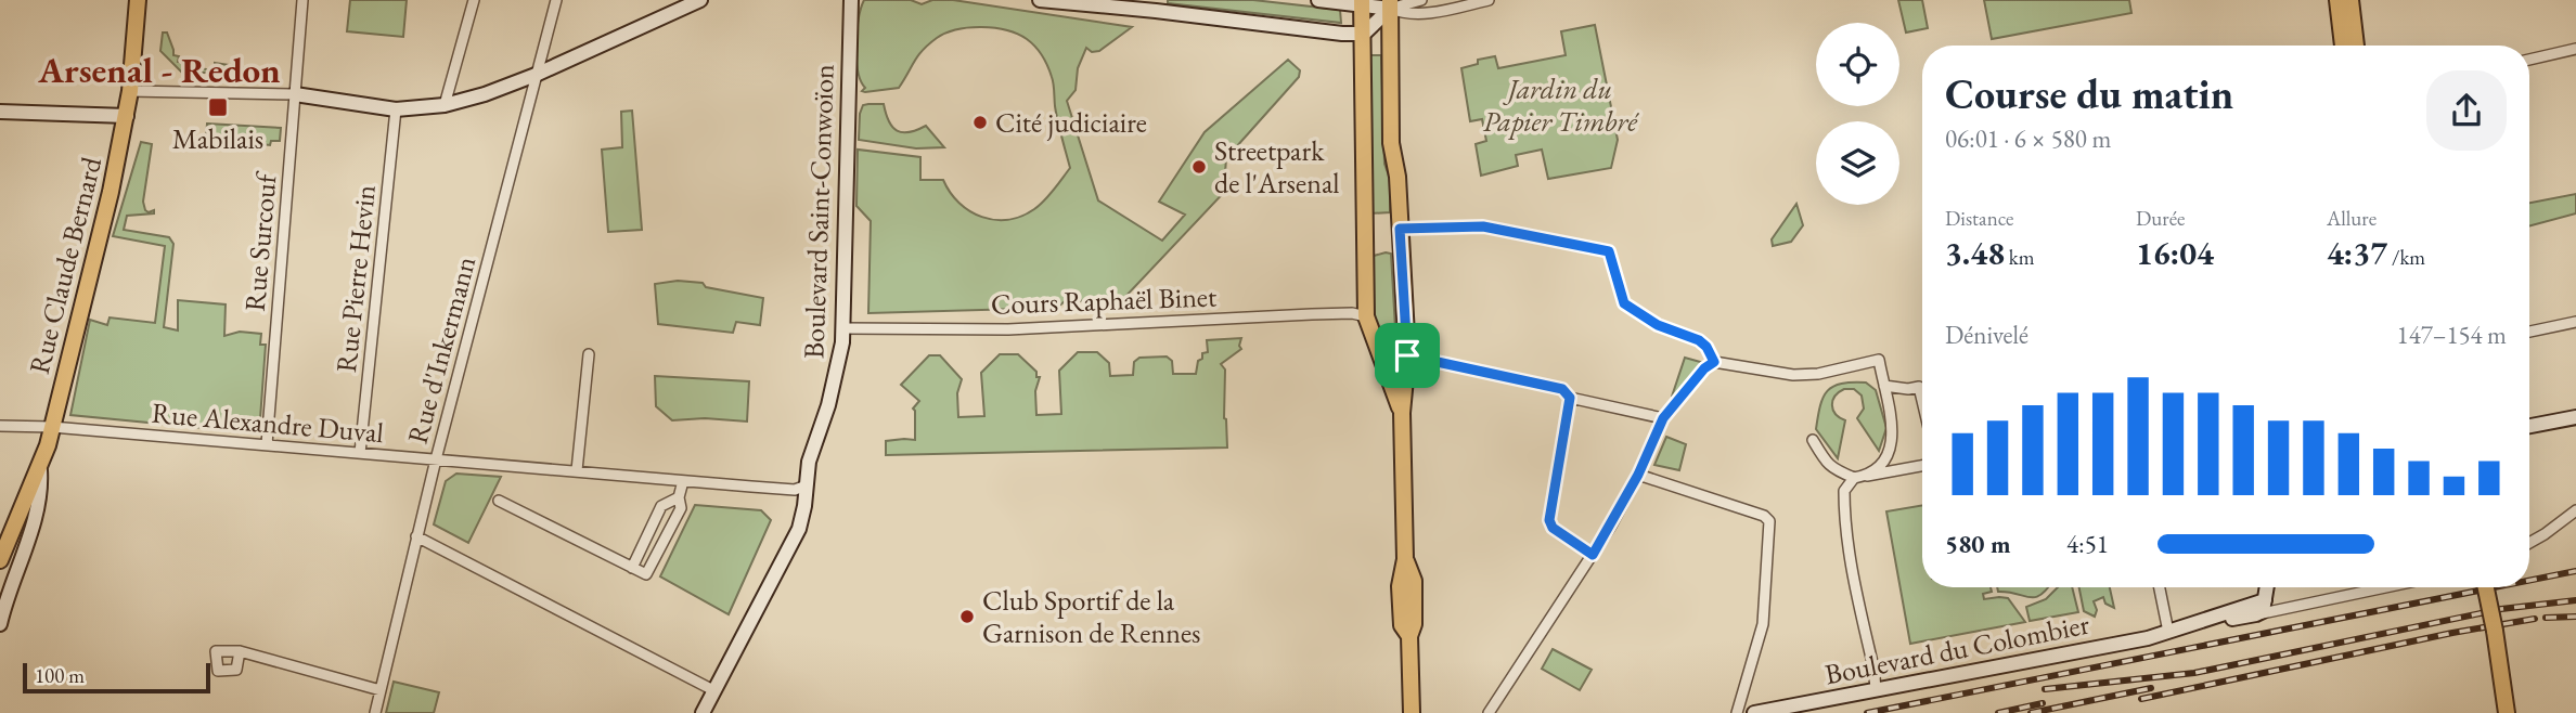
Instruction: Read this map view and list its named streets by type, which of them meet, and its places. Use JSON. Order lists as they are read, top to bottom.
{
  "streets": {
    "main road": ["Rue Claude Bernard"],
    "street": [
      "Boulevard Saint-Conwoïon",
      "Rue Surcouf",
      "Rue Pierre Hevin",
      "Cours Raphaël Binet",
      "Rue d'Inkermann",
      "Rue Alexandre Duval",
      "Boulevard du Colombier"
    ]
  },
  "crossings": [
    ["Boulevard Saint-Conwoïon", "Cours Raphaël Binet"],
    ["Boulevard Saint-Conwoïon", "Rue Alexandre Duval"],
    ["Rue Surcouf", "Rue Alexandre Duval"],
    ["Rue Claude Bernard", "Rue Alexandre Duval"],
    ["Rue Pierre Hevin", "Rue Alexandre Duval"],
    ["Rue d'Inkermann", "Rue Alexandre Duval"]
  ],
  "districts": ["Arsenal - Redon"],
  "parks": ["Jardin du Papier Timbré"],
  "places": {
    "transit": ["Mabilais"],
    "other": ["Cité judiciaire", "Streetpark de l'Arsenal", "Club Sportif de la Garnison de Rennes"]
  },
  "scale_bar": "100 m",
  "page": {
    "heading": ["Course du matin", "06:01 · 6 × 580 m"],
    "stats": [
      ["Distance", "3.48 km"],
      ["Durée", "16:04"],
      ["Allure", "4:37 /km"]
    ],
    "chart": ["Dénivelé", "147–154 m"],
    "list": [
      {
        "name": "580 m",
        "note": "4:51"
      }
    ],
    "scale": "100 m"
  }
}
